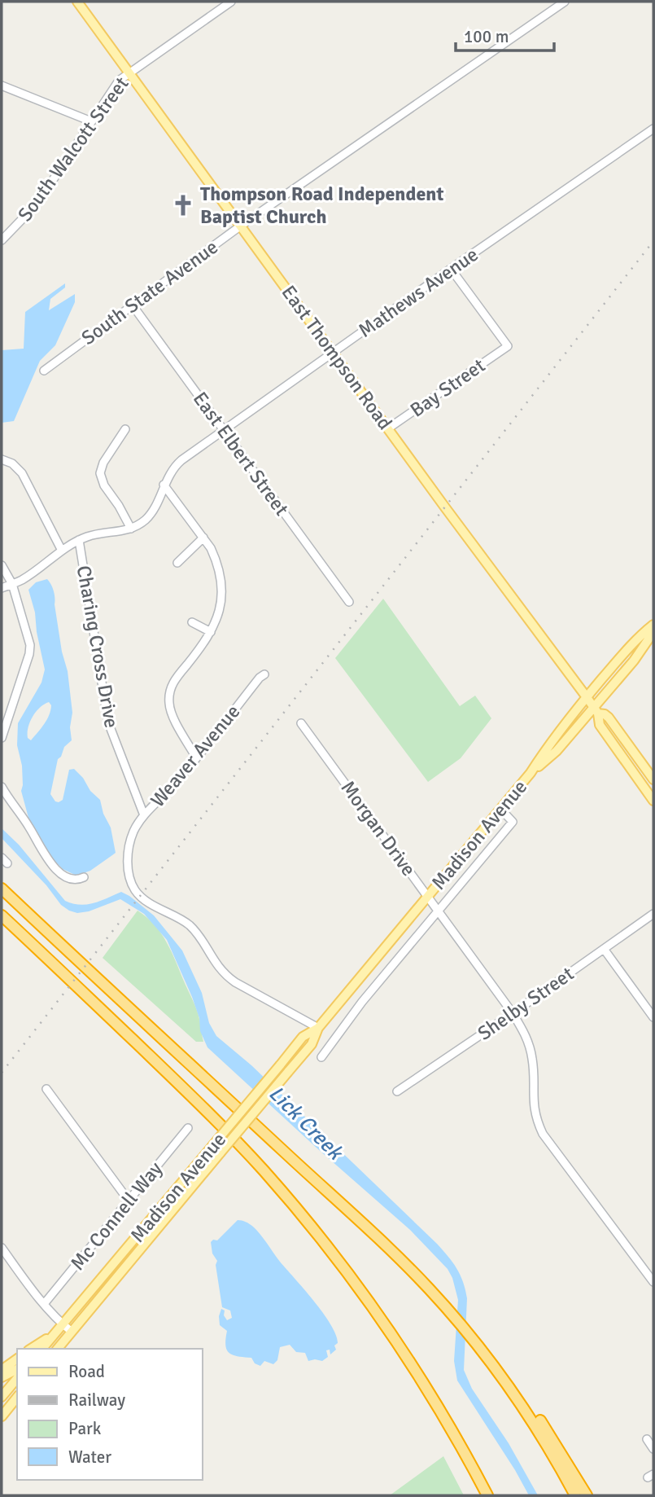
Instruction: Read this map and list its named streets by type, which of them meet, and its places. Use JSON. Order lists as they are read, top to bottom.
{
  "streets": {
    "main road": ["East Thompson Road", "Madison Avenue"],
    "street": [
      "South Walcott Street",
      "South State Avenue",
      "Mathews Avenue",
      "Bay Street",
      "East Elbert Street",
      "Charing Cross Drive",
      "Weaver Avenue",
      "Morgan Drive",
      "Shelby Street",
      "Mc Connell Way"
    ]
  },
  "crossings": [
    ["South Walcott Street", "East Thompson Road"],
    ["South State Avenue", "East Thompson Road"],
    ["South State Avenue", "East Elbert Street"],
    ["Mathews Avenue", "East Thompson Road"],
    ["Mathews Avenue", "Bay Street"],
    ["Mathews Avenue", "East Elbert Street"],
    ["East Thompson Road", "Bay Street"],
    ["East Thompson Road", "Madison Avenue"],
    ["Charing Cross Drive", "Weaver Avenue"],
    ["Weaver Avenue", "Madison Avenue"],
    ["Morgan Drive", "Madison Avenue"],
    ["Morgan Drive", "Shelby Street"]
  ],
  "water": ["Lick Creek"],
  "places": {
    "church": ["Thompson Road Independent Baptist Church"]
  },
  "legend": [
    "Road",
    "Railway",
    "Park",
    "Water"
  ],
  "scale_bar": "100 m"
}
